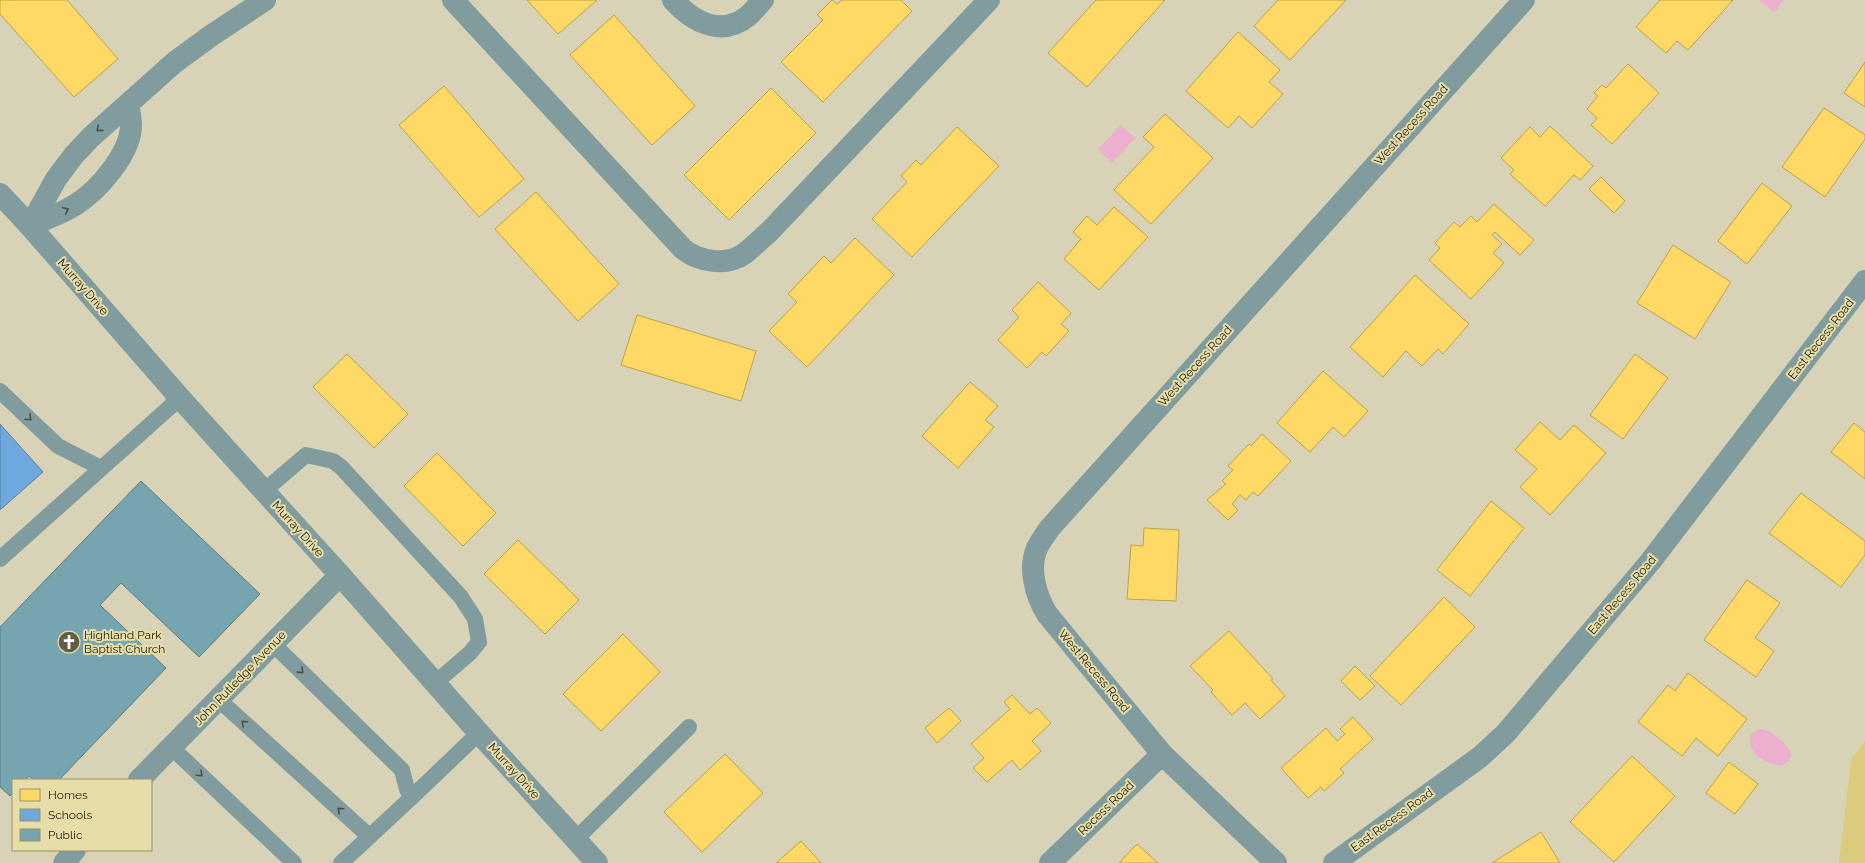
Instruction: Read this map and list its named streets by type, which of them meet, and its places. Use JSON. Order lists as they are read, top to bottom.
{
  "streets": {
    "street": [
      "West Recess Road",
      "Murray Drive",
      "East Recess Road",
      "John Rutledge Avenue",
      "Recess Road"
    ]
  },
  "crossings": [
    ["West Recess Road", "Recess Road"],
    ["Murray Drive", "John Rutledge Avenue"]
  ],
  "places": {
    "church": ["Highland Park Baptist Church"]
  },
  "legend": ["Homes", "Schools", "Public"]
}
